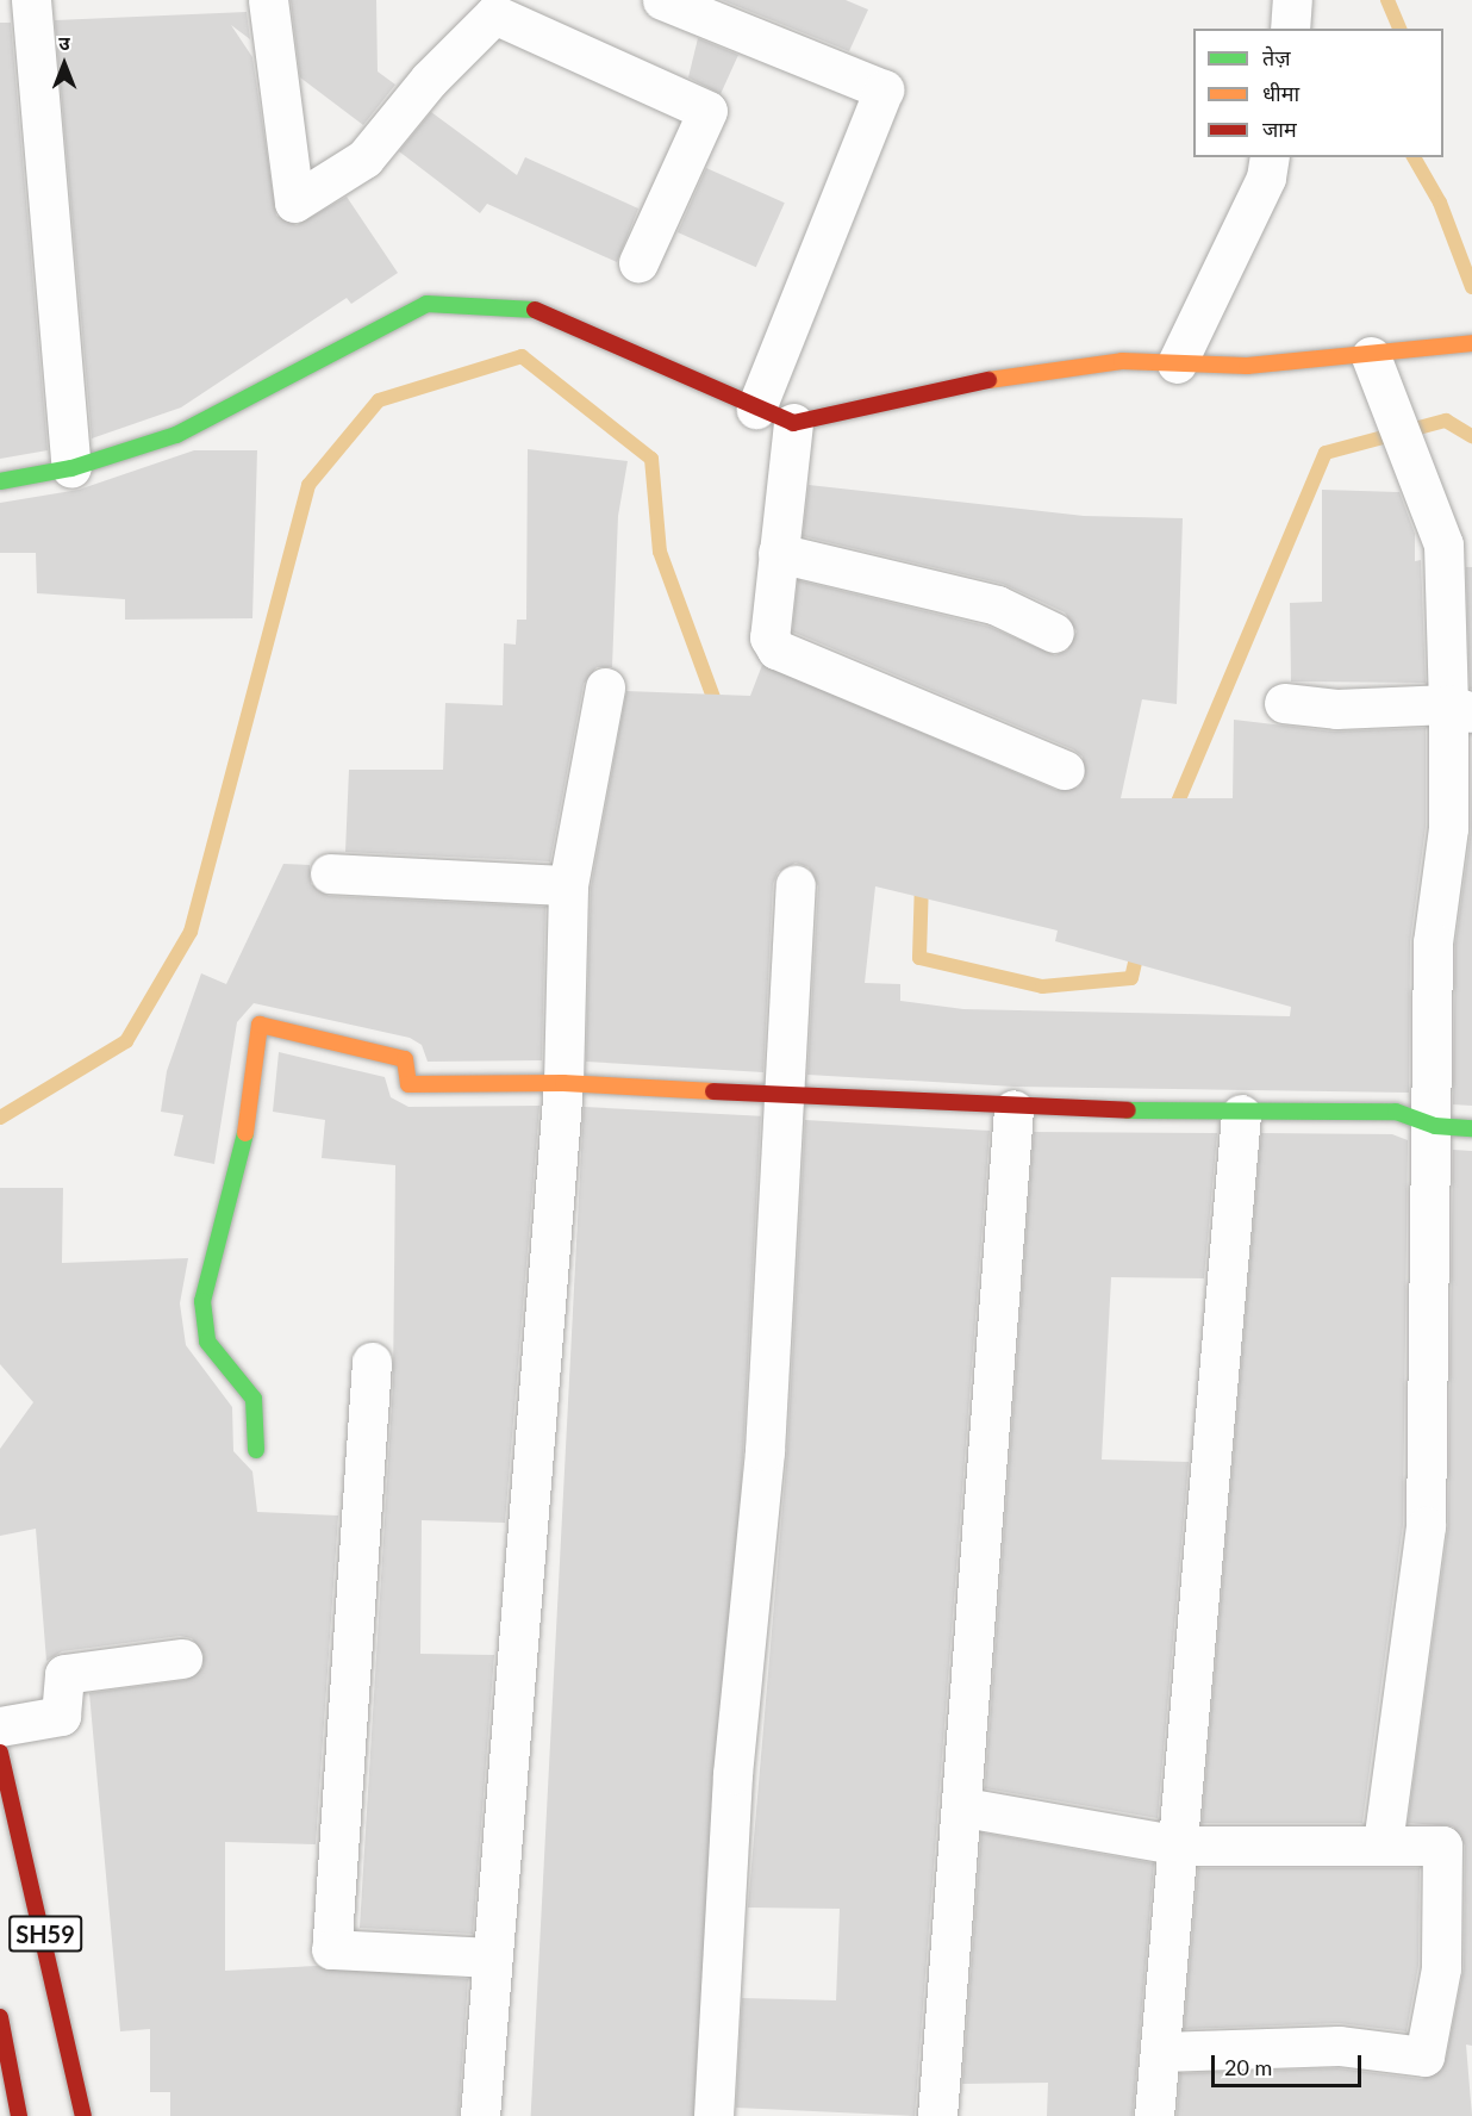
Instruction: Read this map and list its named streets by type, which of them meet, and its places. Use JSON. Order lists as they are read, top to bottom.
{
  "streets": {
    "street": ["SH59"]
  },
  "legend": ["तेज़", "धीमा", "जाम"],
  "scale_bar": "20 m",
  "north": "top"
}
